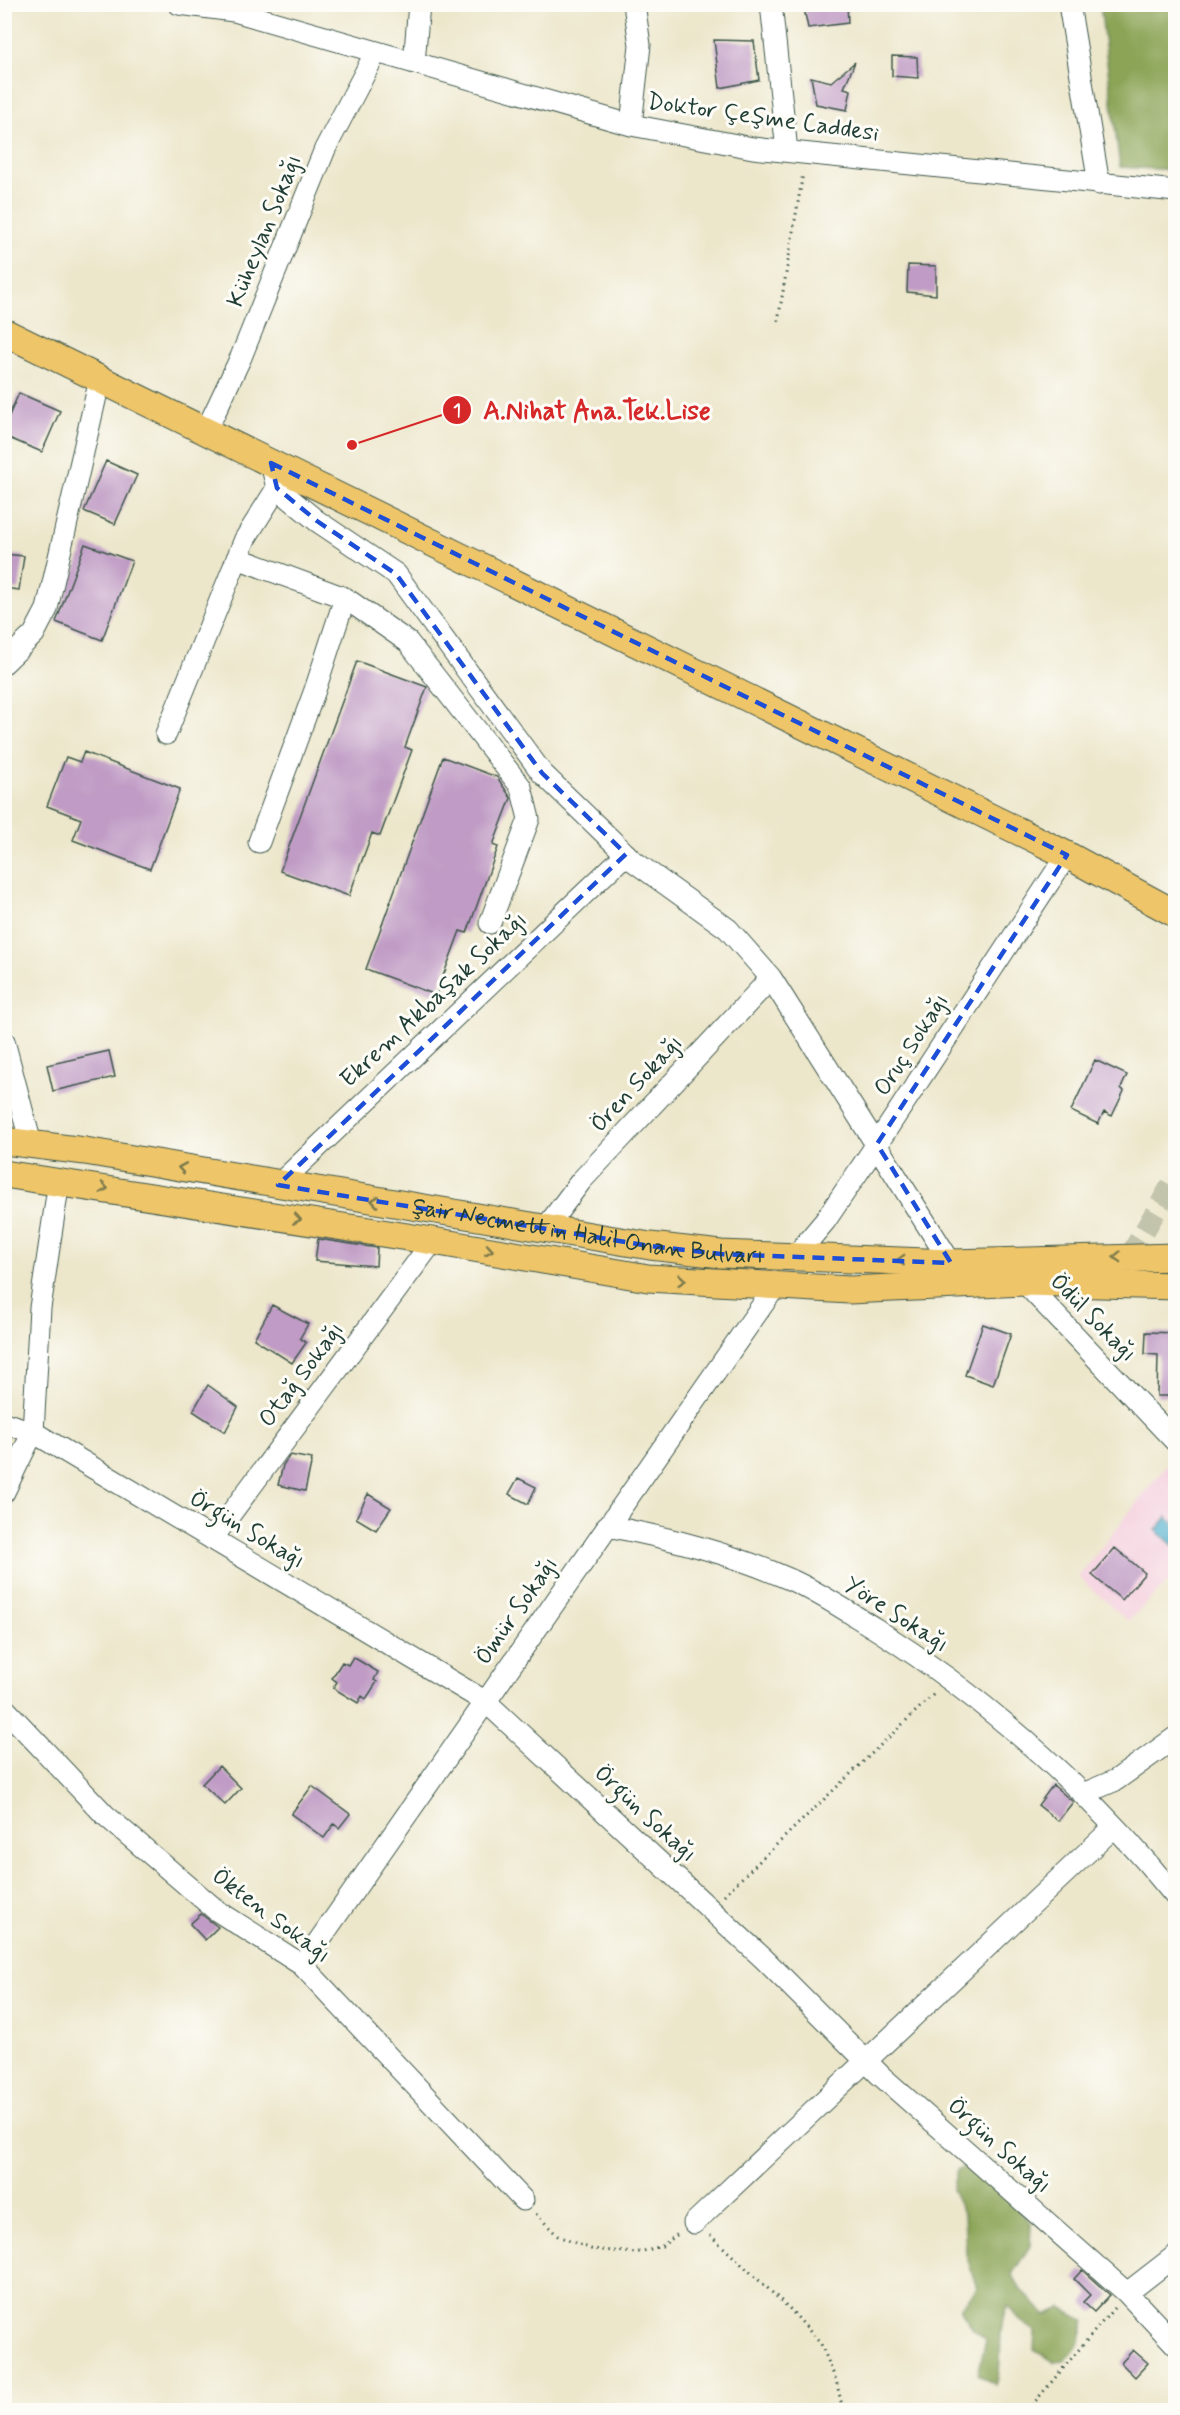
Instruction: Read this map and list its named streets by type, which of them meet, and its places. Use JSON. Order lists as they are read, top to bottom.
{
  "streets": {
    "main road": ["Şair Necmettin Halil Onan Bulvarı"],
    "street": [
      "Doktor Çeşme Caddesi",
      "Küheylan Sokağı",
      "Ekrem Akbaşak Sokağı",
      "Oruç Sokağı",
      "Ören Sokağı",
      "Ödül Sokağı",
      "Otağ Sokağı",
      "Örgün Sokağı",
      "Ömür Sokağı",
      "Yöre Sokağı",
      "Ökten Sokağı"
    ]
  },
  "crossings": [
    ["Doktor Çeşme Caddesi", "Küheylan Sokağı"],
    ["Ekrem Akbaşak Sokağı", "Şair Necmettin Halil Onan Bulvarı"],
    ["Oruç Sokağı", "Şair Necmettin Halil Onan Bulvarı"],
    ["Ören Sokağı", "Şair Necmettin Halil Onan Bulvarı"],
    ["Şair Necmettin Halil Onan Bulvarı", "Ödül Sokağı"],
    ["Şair Necmettin Halil Onan Bulvarı", "Otağ Sokağı"],
    ["Şair Necmettin Halil Onan Bulvarı", "Ömür Sokağı"],
    ["Otağ Sokağı", "Örgün Sokağı"],
    ["Örgün Sokağı", "Ömür Sokağı"],
    ["Ömür Sokağı", "Yöre Sokağı"],
    ["Ömür Sokağı", "Ökten Sokağı"]
  ],
  "places": ["A.Nihat Ana.Tek.Lise"]
}
